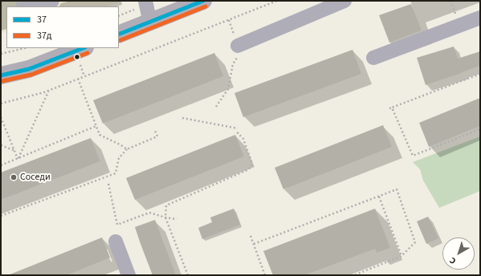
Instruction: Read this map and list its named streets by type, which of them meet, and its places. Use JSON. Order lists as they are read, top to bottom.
{
  "places": ["Соседи"],
  "lines": ["transit line 37", "transit line 37д"],
  "legend": ["37", "37д"],
  "north": "bottom left"
}
